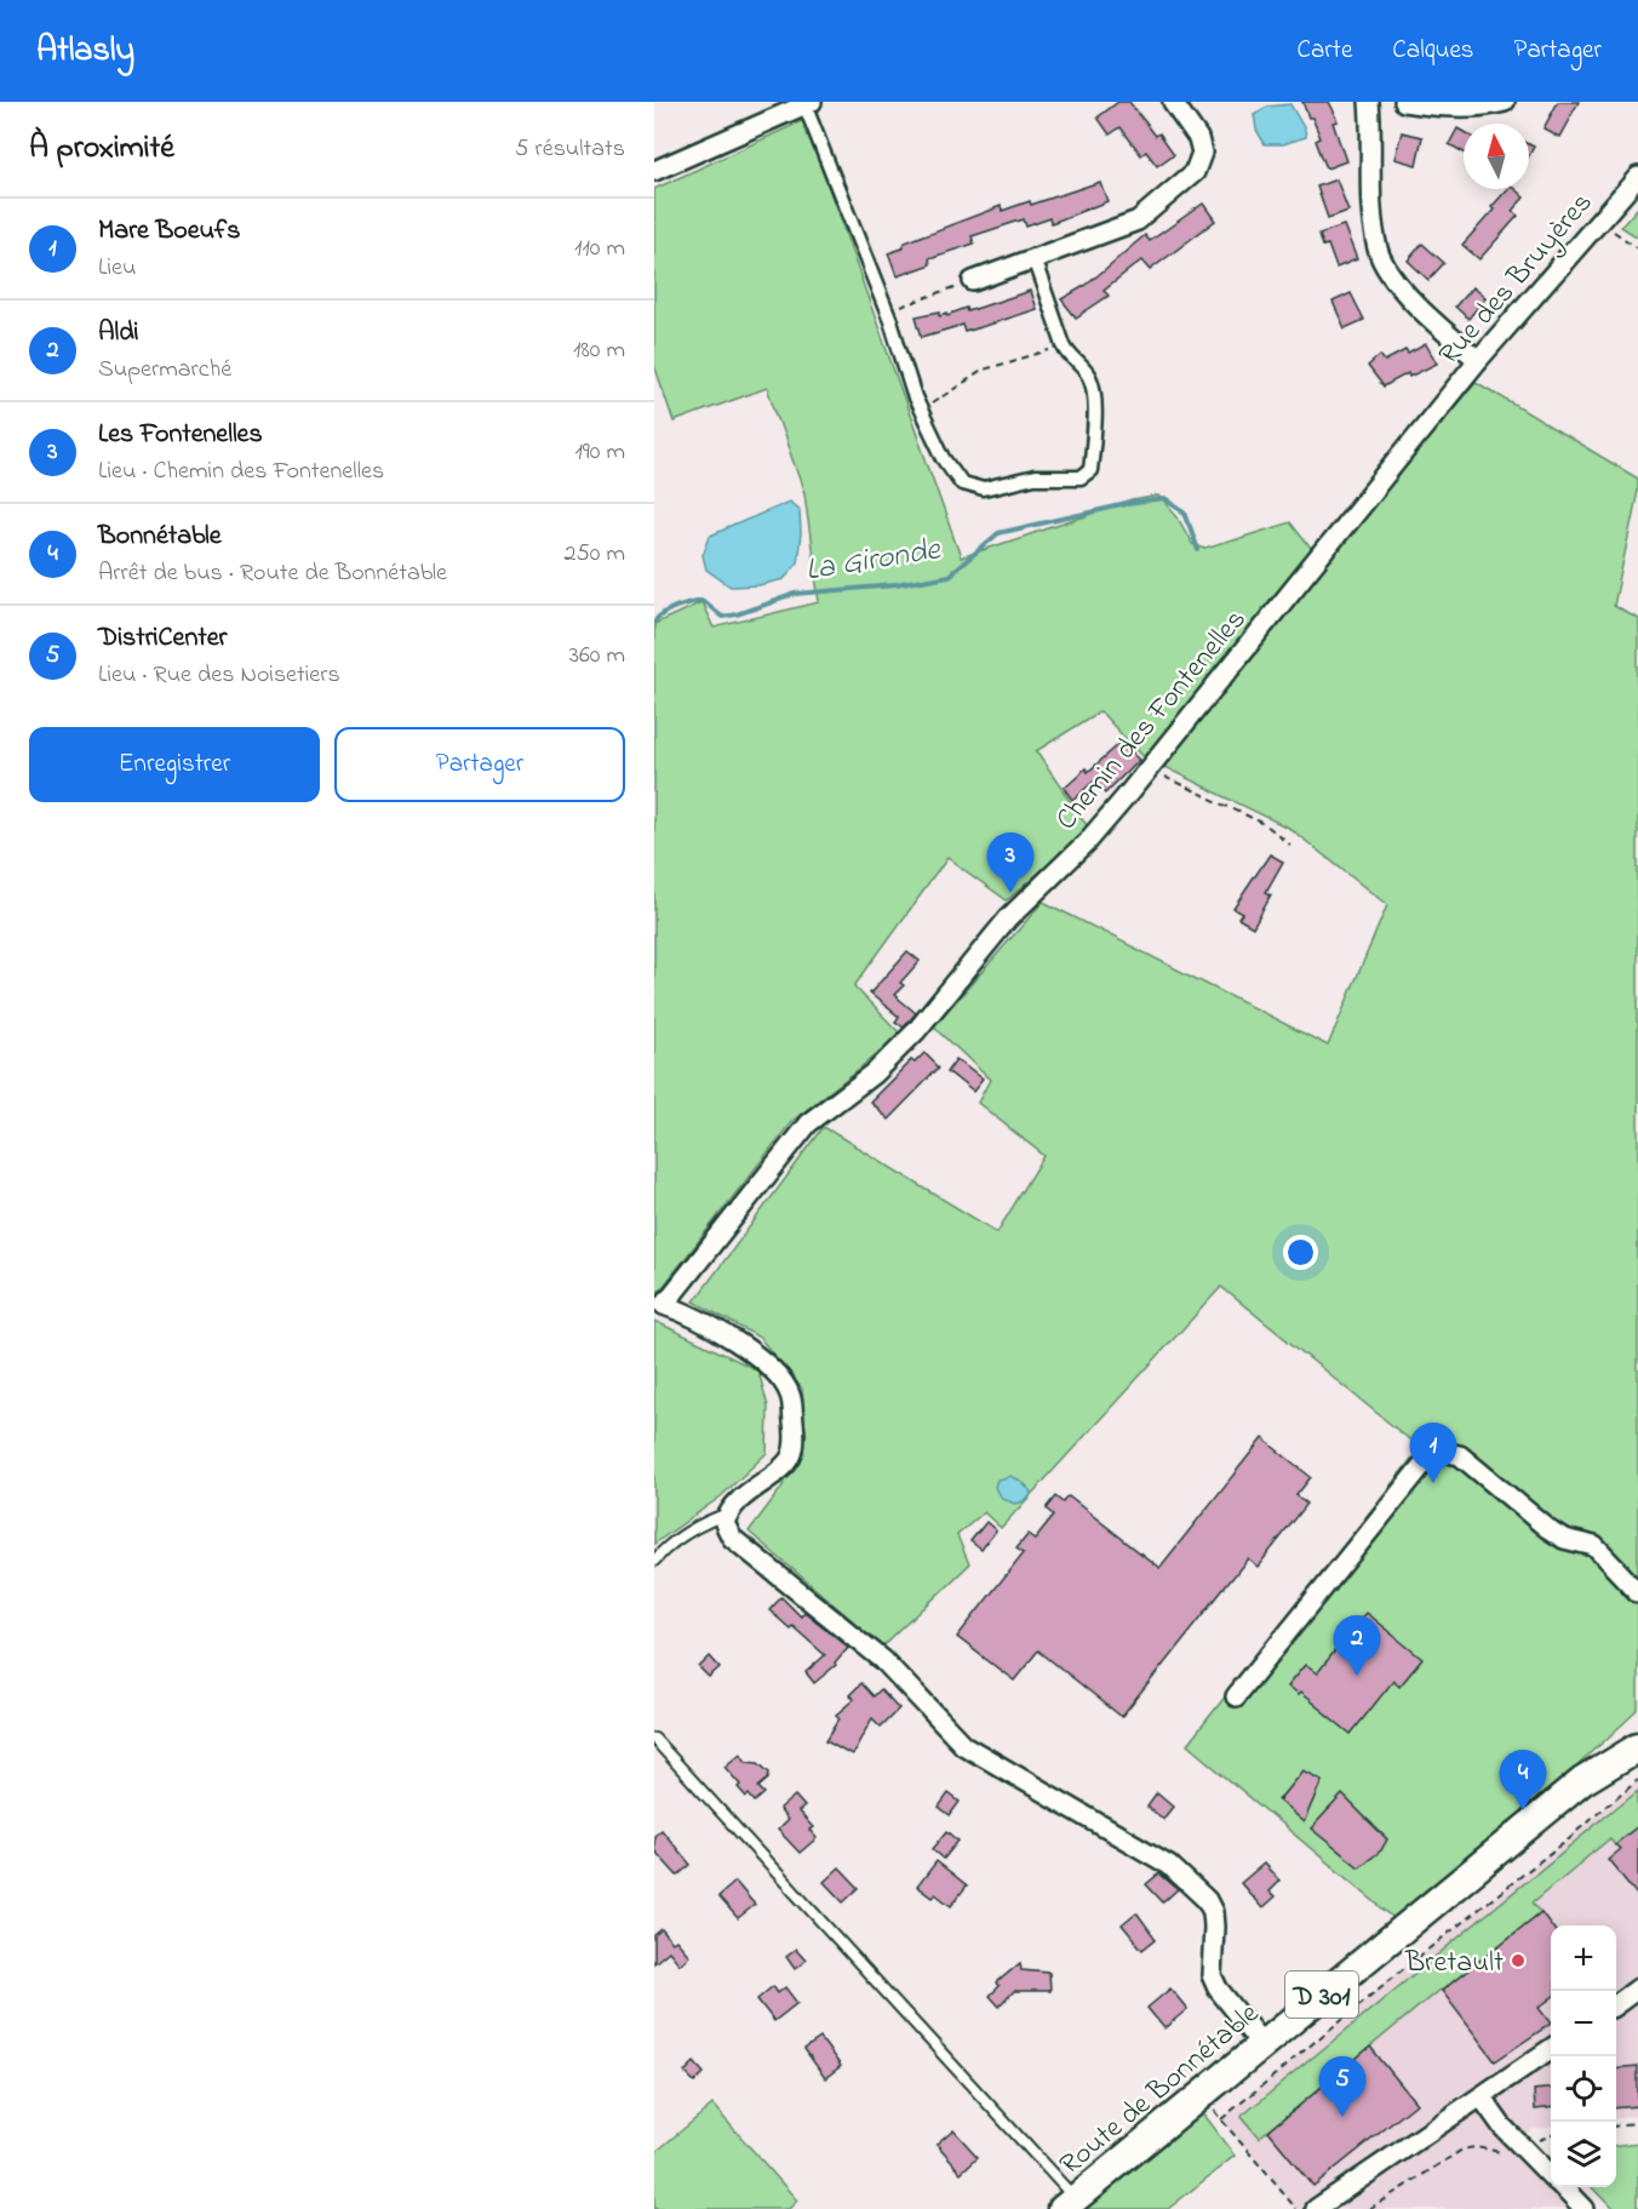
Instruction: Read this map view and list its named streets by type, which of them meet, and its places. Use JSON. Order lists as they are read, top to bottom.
{
  "streets": {
    "main road": ["D 301", "Route de Bonnétable"],
    "street": ["Rue des Bruyères", "Chemin des Fontenelles"]
  },
  "crossings": [
    ["Rue des Bruyères", "Chemin des Fontenelles"],
    ["D 301", "Route de Bonnétable"]
  ],
  "water": ["La Gironde"],
  "places": ["Bretault"],
  "north": "top",
  "page": {
    "header": "Atlasly",
    "nav": ["Carte", "Calques", "Partager"],
    "heading": ["À proximité", "5 résultats"],
    "list": [
      {
        "mark": "1",
        "name": "Mare Boeufs",
        "note": "Lieu",
        "value": "110 m"
      },
      {
        "mark": "2",
        "name": "Aldi",
        "note": "Supermarché",
        "value": "180 m"
      },
      {
        "mark": "3",
        "name": "Les Fontenelles",
        "note": "Lieu · Chemin des Fontenelles",
        "value": "190 m"
      },
      {
        "mark": "4",
        "name": "Bonnétable",
        "note": "Arrêt de bus · Route de Bonnétable",
        "value": "250 m"
      },
      {
        "mark": "5",
        "name": "DistriCenter",
        "note": "Lieu · Rue des Noisetiers",
        "value": "360 m"
      }
    ],
    "buttons": ["Enregistrer", "Partager"],
    "pins": [
      "3",
      "1",
      "2",
      "4",
      "5"
    ],
    "map_buttons": ["+", "−"]
  }
}
